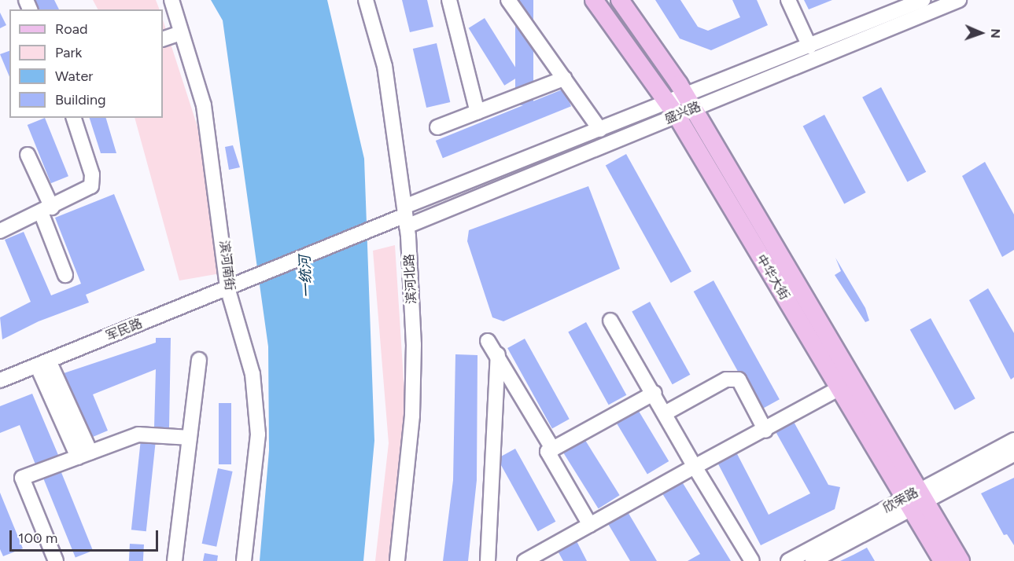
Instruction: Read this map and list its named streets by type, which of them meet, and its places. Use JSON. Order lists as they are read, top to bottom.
{
  "streets": {
    "main road": ["中华大街"],
    "street": [
      "盛兴路",
      "滨河南街",
      "滨河北路",
      "军民路",
      "欣荣路"
    ]
  },
  "crossings": [
    ["盛兴路", "中华大街"],
    ["盛兴路", "滨河北路"],
    ["盛兴路", "军民路"],
    ["滨河南街", "军民路"],
    ["中华大街", "欣荣路"],
    ["滨河北路", "军民路"]
  ],
  "water": ["一统河"],
  "legend": [
    "Road",
    "Park",
    "Water",
    "Building"
  ],
  "scale_bar": "100 m",
  "north": "right"
}
